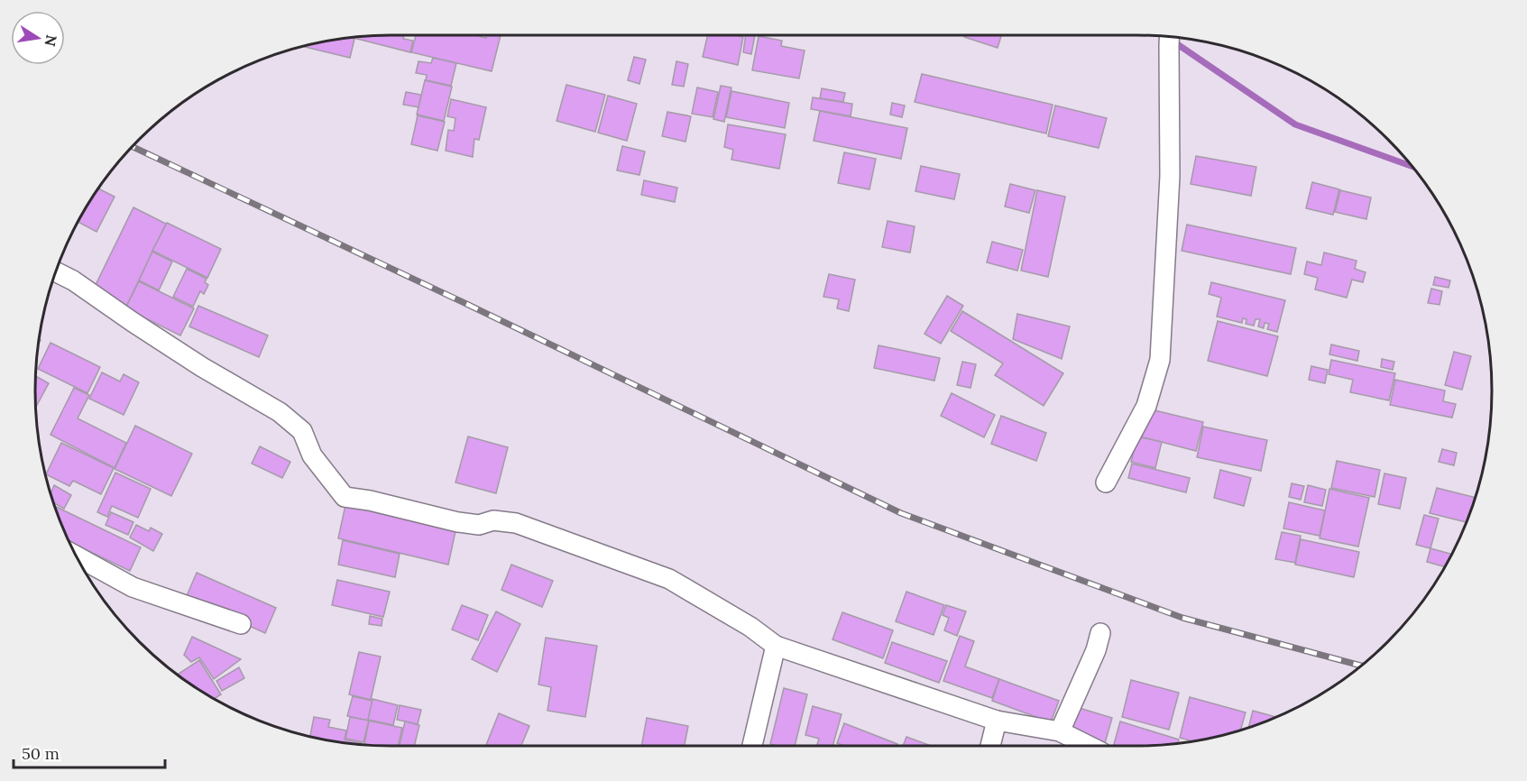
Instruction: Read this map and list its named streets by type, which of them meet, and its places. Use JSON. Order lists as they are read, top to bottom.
{
  "scale_bar": "50 m",
  "north": "right"
}
